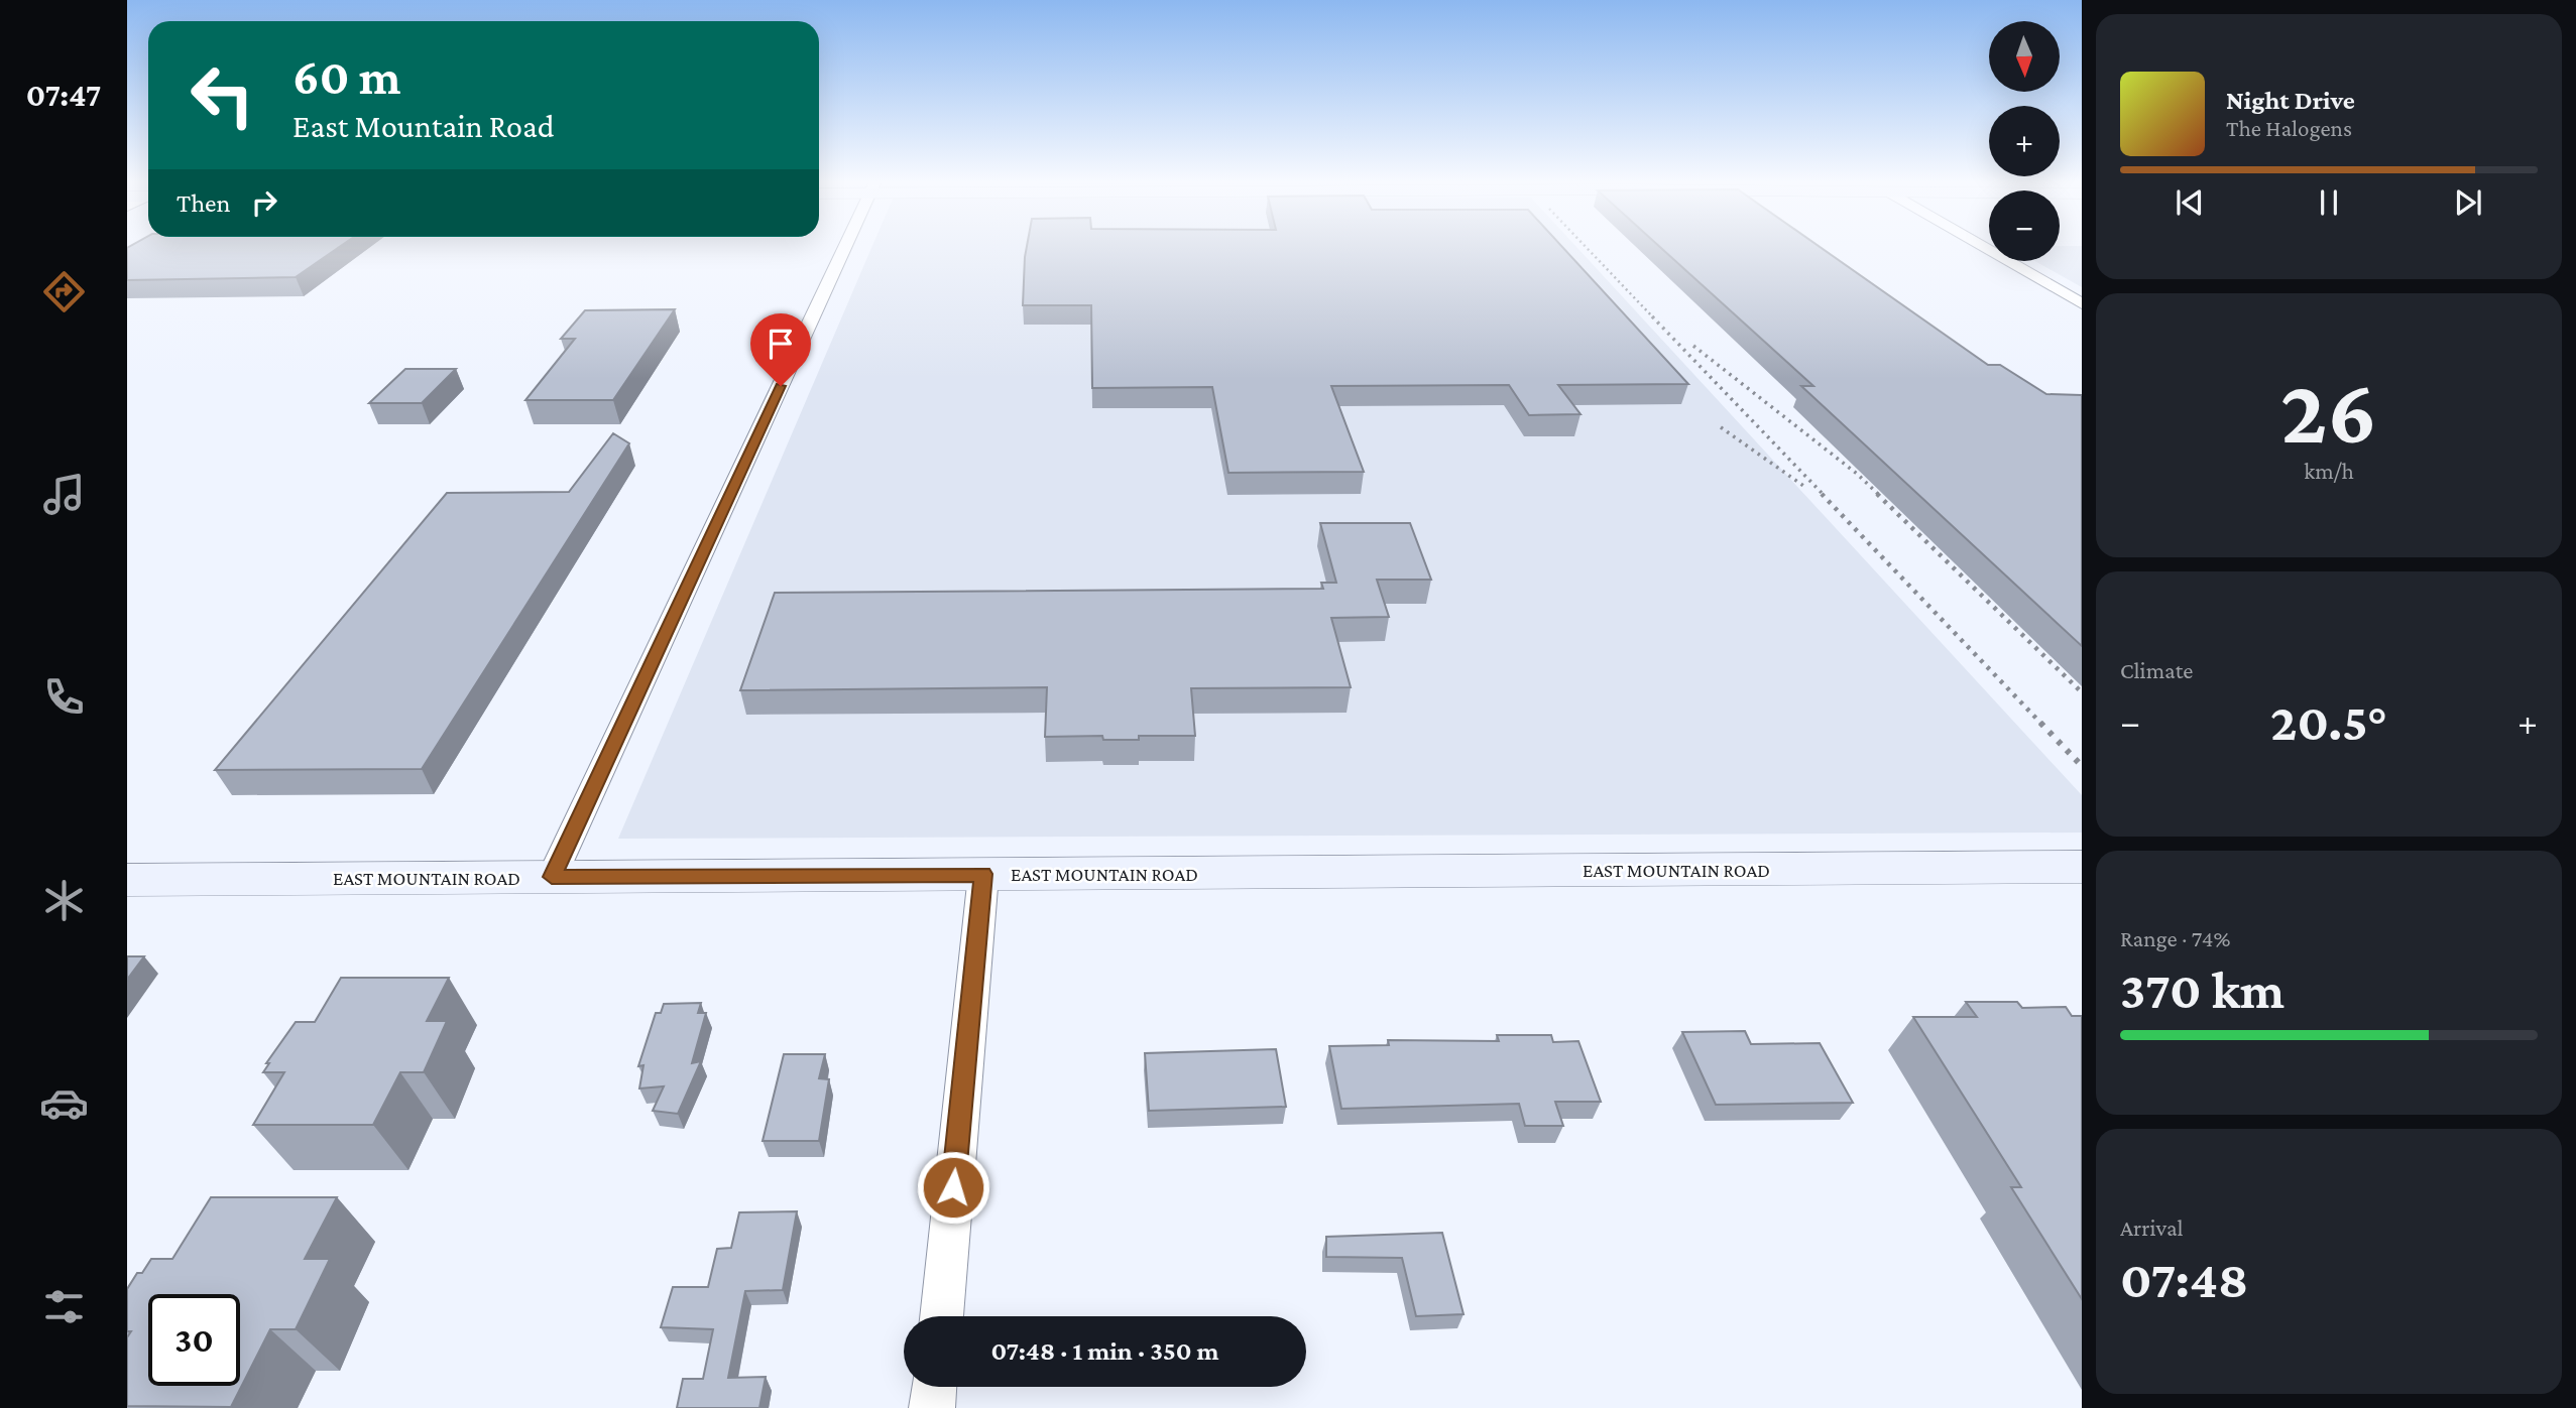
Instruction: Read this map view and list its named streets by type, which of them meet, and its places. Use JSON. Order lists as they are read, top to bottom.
{
  "streets": {
    "main road": ["EAST MOUNTAIN ROAD"]
  },
  "north": "bottom",
  "page": {
    "tabs": "07:47",
    "map_buttons": ["+", "−"],
    "turn": ["60 m", "East Mountain Road"],
    "song": ["Night Drive", "The Halogens"],
    "then": "Then",
    "tile": [
      ["26", "km/h"],
      "Climate",
      ["Range · 74%", "370 km"],
      ["Arrival", "07:48"]
    ],
    "heat": ["−", "20.5°", "+"],
    "limit": "30",
    "trip": "07:48 · 1 min · 350 m"
  }
}
